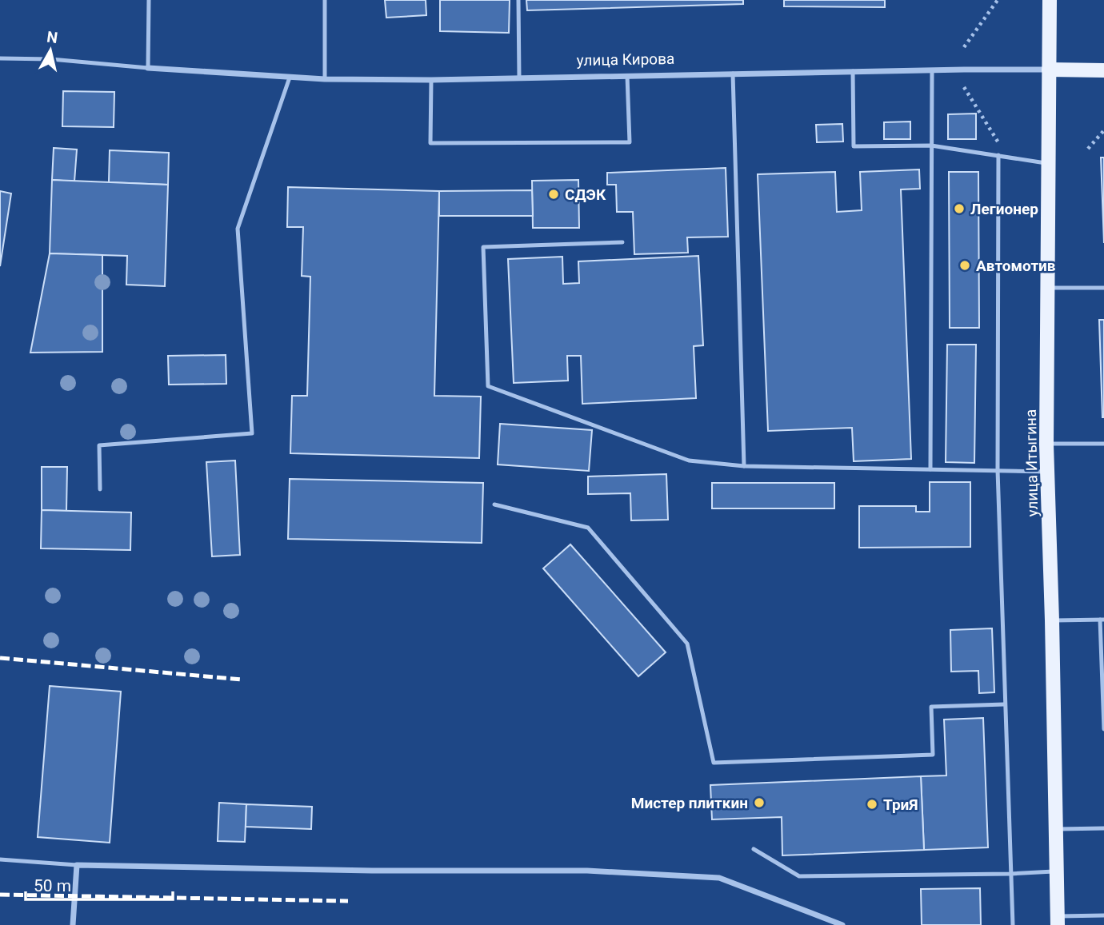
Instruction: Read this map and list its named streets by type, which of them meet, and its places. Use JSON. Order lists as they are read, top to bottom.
{
  "streets": {
    "main road": ["улица Кирова", "улица Итыгина"]
  },
  "crossings": [
    ["улица Кирова", "улица Итыгина"]
  ],
  "places": [
    "СДЭК",
    "Легионер",
    "Автомотив",
    "Мистер плиткин",
    "ТриЯ"
  ],
  "scale_bar": "50 m",
  "north": "top"
}
